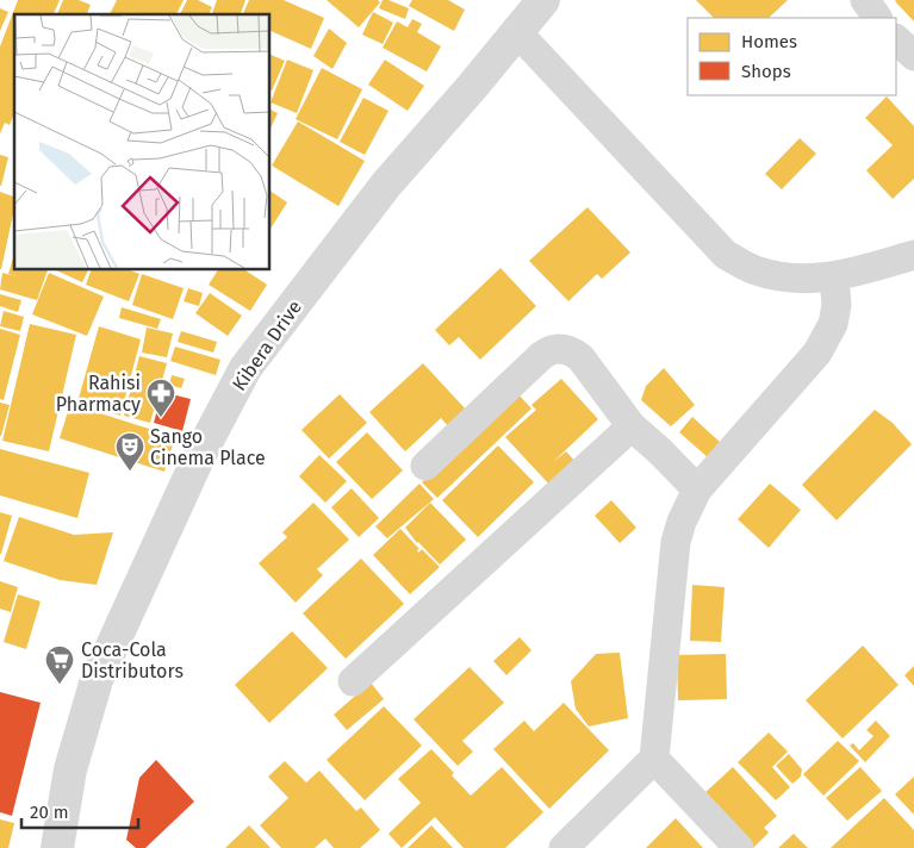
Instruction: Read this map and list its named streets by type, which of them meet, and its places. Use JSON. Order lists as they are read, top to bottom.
{
  "streets": {
    "street": ["Kibera Drive"]
  },
  "places": {
    "pharmacy": ["Rahisi Pharmacy"],
    "theatre": ["Sango Cinema Place"],
    "supermarket": ["Coca-Cola Distributors"]
  },
  "legend": ["Homes", "Shops"],
  "scale_bar": "20 m"
}
